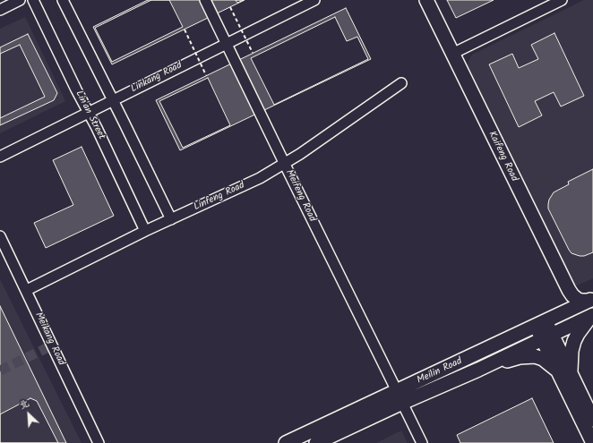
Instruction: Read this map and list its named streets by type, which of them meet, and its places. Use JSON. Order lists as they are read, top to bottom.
{
  "streets": {
    "main road": ["Kaifeng Road", "Meilin Road"],
    "street": [
      "Linkang Road",
      "Lin'an Street",
      "Meifeng Road",
      "Linfeng Road",
      "Meikang Road"
    ]
  },
  "crossings": [
    ["Linkang Road", "Lin'an Street"],
    ["Linkang Road", "Meifeng Road"],
    ["Lin'an Street", "Linfeng Road"],
    ["Kaifeng Road", "Meilin Road"],
    ["Meifeng Road", "Linfeng Road"],
    ["Meifeng Road", "Meilin Road"],
    ["Linfeng Road", "Meikang Road"]
  ],
  "north": "top left"
}
